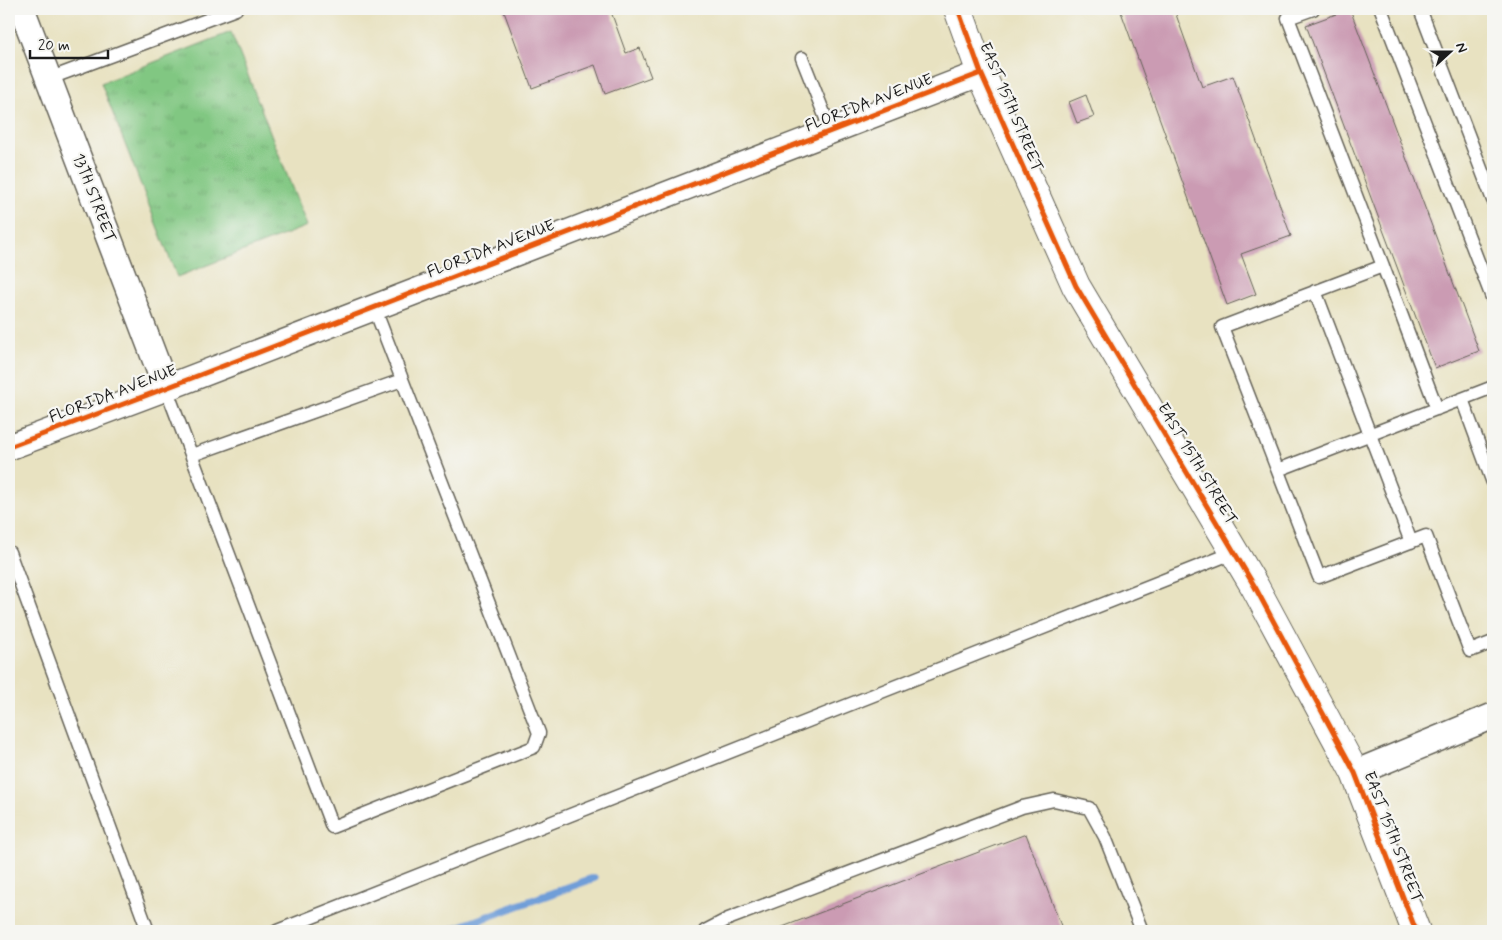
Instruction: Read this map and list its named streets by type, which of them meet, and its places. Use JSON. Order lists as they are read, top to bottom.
{
  "streets": {
    "street": ["FLORIDA AVENUE", "EAST 15TH STREET", "13TH STREET"]
  },
  "crossings": [
    ["FLORIDA AVENUE", "EAST 15TH STREET"],
    ["FLORIDA AVENUE", "13TH STREET"]
  ],
  "scale_bar": "20 m",
  "north": "right"
}
